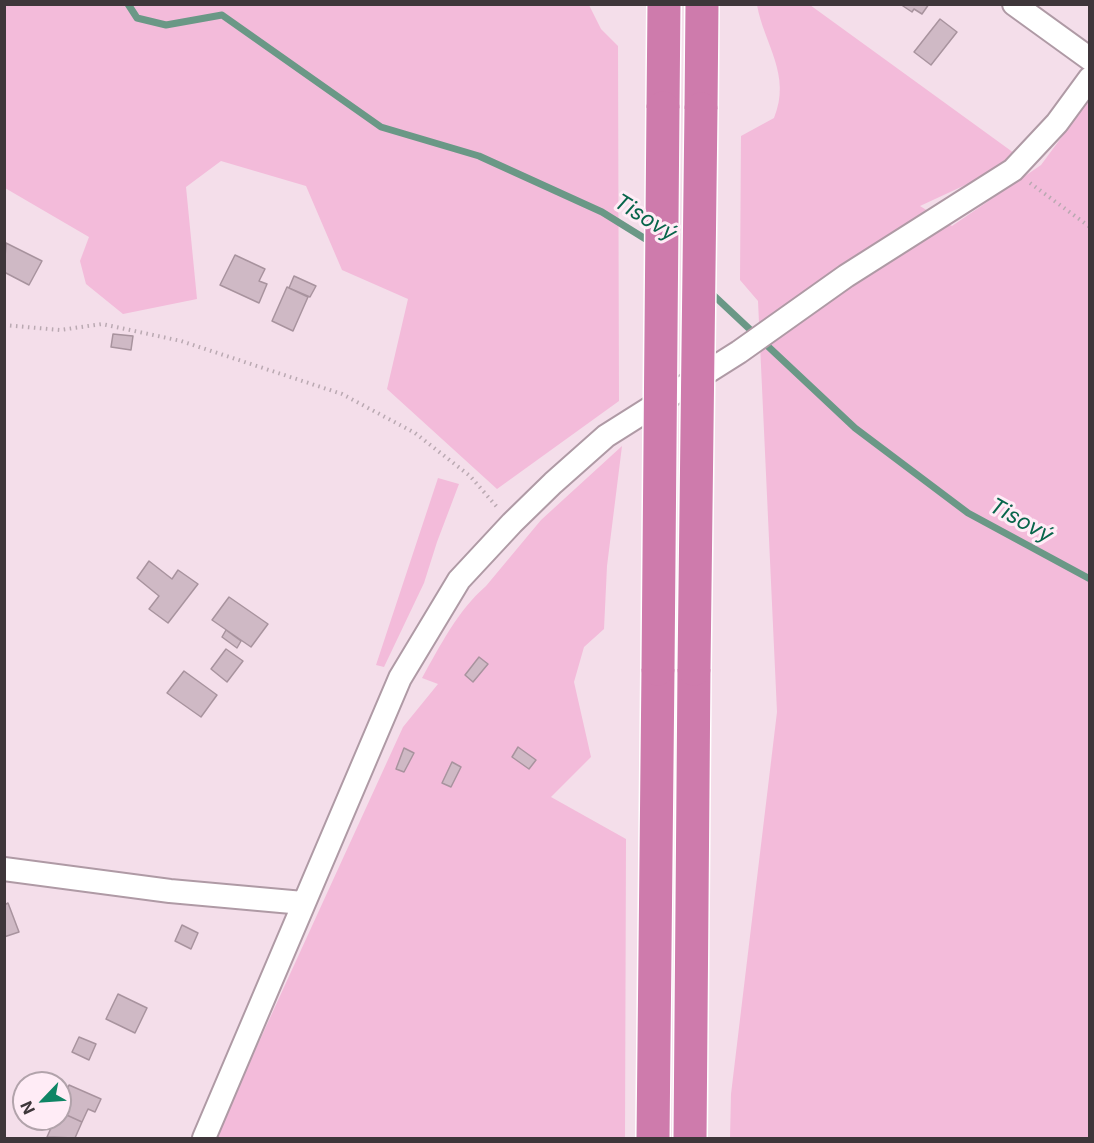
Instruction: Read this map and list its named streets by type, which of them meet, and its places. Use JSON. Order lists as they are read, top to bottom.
{
  "water": ["Tisový"],
  "north": "bottom left"
}
